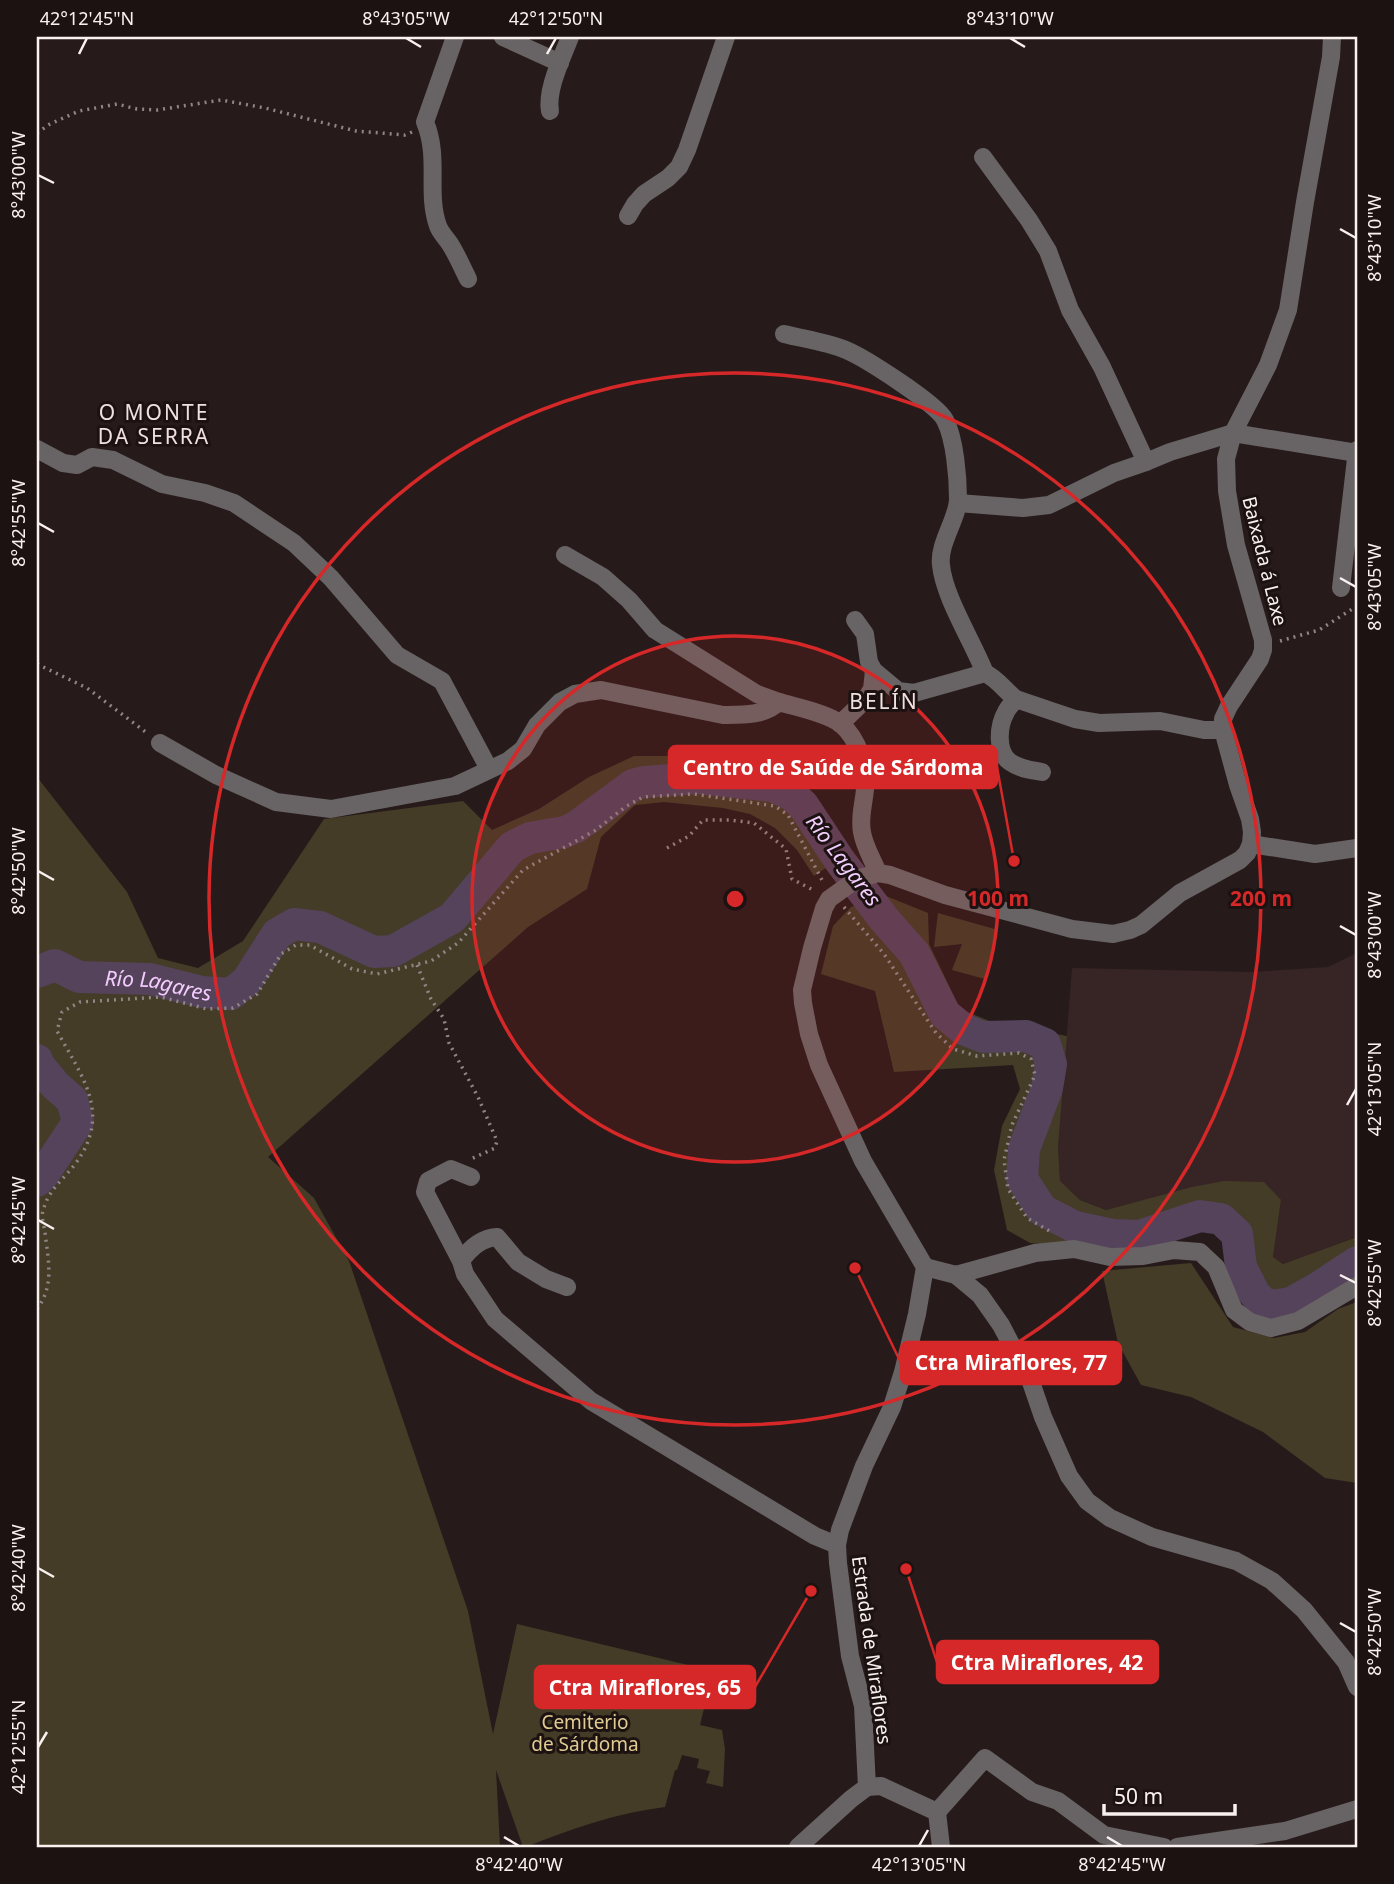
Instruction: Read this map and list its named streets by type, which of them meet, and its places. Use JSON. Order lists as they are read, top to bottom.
{
  "streets": {
    "street": ["Baixada á Laxe", "Estrada de Miraflores"]
  },
  "districts": ["O MONTE DA SERRA", "BELÍN"],
  "water": ["Río Lagares"],
  "parks": ["Cemiterio de Sárdoma"],
  "places": [
    "Centro de Saúde de Sárdoma",
    "Ctra Miraflores, 77",
    "Ctra Miraflores, 42",
    "Ctra Miraflores, 65"
  ],
  "scale_bar": "50 m",
  "coordinates": [
    "42°12'45\"N",
    "8°43'05\"W",
    "42°12'50\"N",
    "8°43'10\"W",
    "8°43'00\"W",
    "8°42'55\"W",
    "8°42'50\"W",
    "42°13'05\"N",
    "8°42'45\"W",
    "8°42'40\"W",
    "42°12'55\"N"
  ],
  "rings": ["100 m", "200 m"]
}
